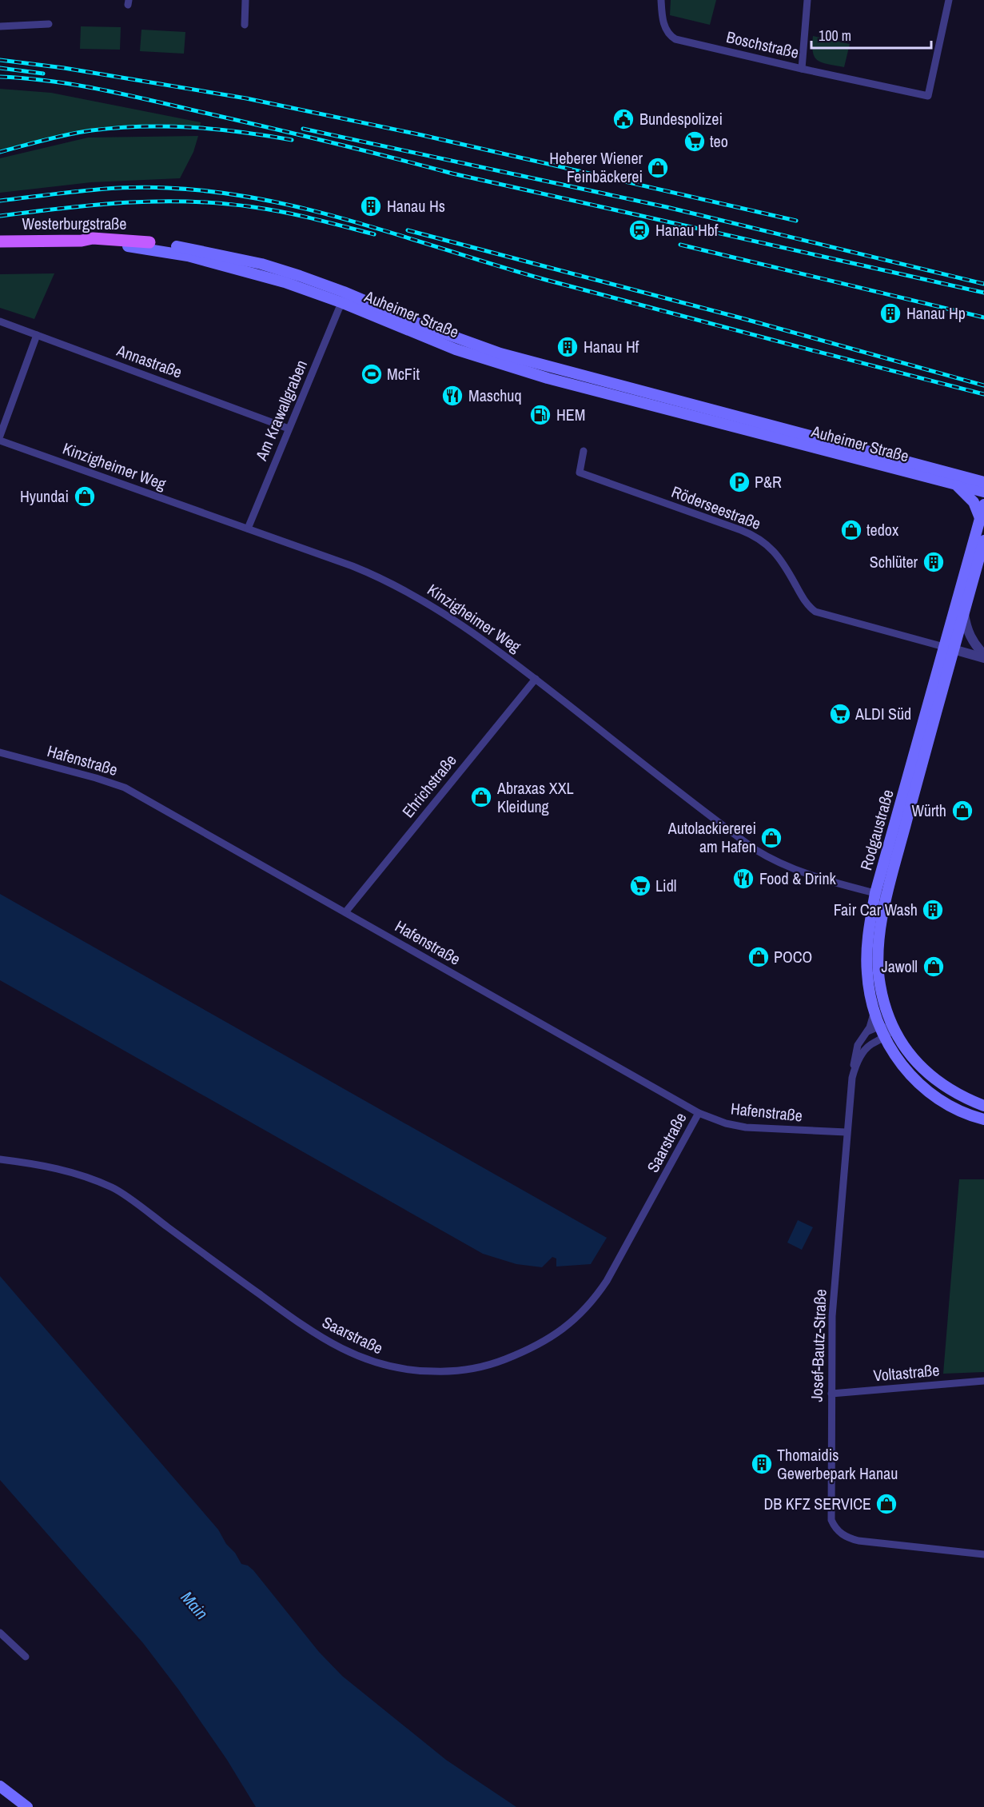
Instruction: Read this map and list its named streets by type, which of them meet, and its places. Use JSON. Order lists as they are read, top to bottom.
{
  "streets": {
    "main road": ["Westerburgstraße", "Auheimer Straße", "Rodgaustraße"],
    "street": [
      "Boschstraße",
      "Annastraße",
      "Am Krawallgraben",
      "Kinzigheimer Weg",
      "Röderseestraße",
      "Hafenstraße",
      "Ehrichstraße",
      "Saarstraße",
      "Josef-Bautz-Straße",
      "Voltastraße"
    ]
  },
  "crossings": [
    ["Westerburgstraße", "Auheimer Straße"],
    ["Auheimer Straße", "Am Krawallgraben"],
    ["Annastraße", "Am Krawallgraben"],
    ["Am Krawallgraben", "Kinzigheimer Weg"],
    ["Kinzigheimer Weg", "Ehrichstraße"],
    ["Kinzigheimer Weg", "Rodgaustraße"],
    ["Röderseestraße", "Rodgaustraße"],
    ["Hafenstraße", "Ehrichstraße"],
    ["Hafenstraße", "Saarstraße"],
    ["Hafenstraße", "Josef-Bautz-Straße"],
    ["Rodgaustraße", "Josef-Bautz-Straße"],
    ["Josef-Bautz-Straße", "Voltastraße"]
  ],
  "water": ["Main"],
  "places": {
    "public building": ["Bundespolizei"],
    "supermarket": ["teo", "ALDI Süd", "Lidl"],
    "shop": [
      "Heberer Wiener Feinbäckerei",
      "Hyundai",
      "tedox",
      "Abraxas XXL Kleidung",
      "Würth",
      "Autolackiererei am Hafen",
      "POCO",
      "Jawoll",
      "DB KFZ SERVICE"
    ],
    "building": [
      "Hanau Hs",
      "Hanau Hp",
      "Hanau Hf",
      "Schlüter",
      "Fair Car Wash",
      "Thomaidis Gewerbepark Hanau"
    ],
    "station": ["Hanau Hbf"],
    "sports": ["McFit"],
    "restaurant": ["Maschuq", "Food & Drink"],
    "fuel station": ["HEM"],
    "parking": ["P&R"]
  },
  "scale_bar": "100 m"
}
